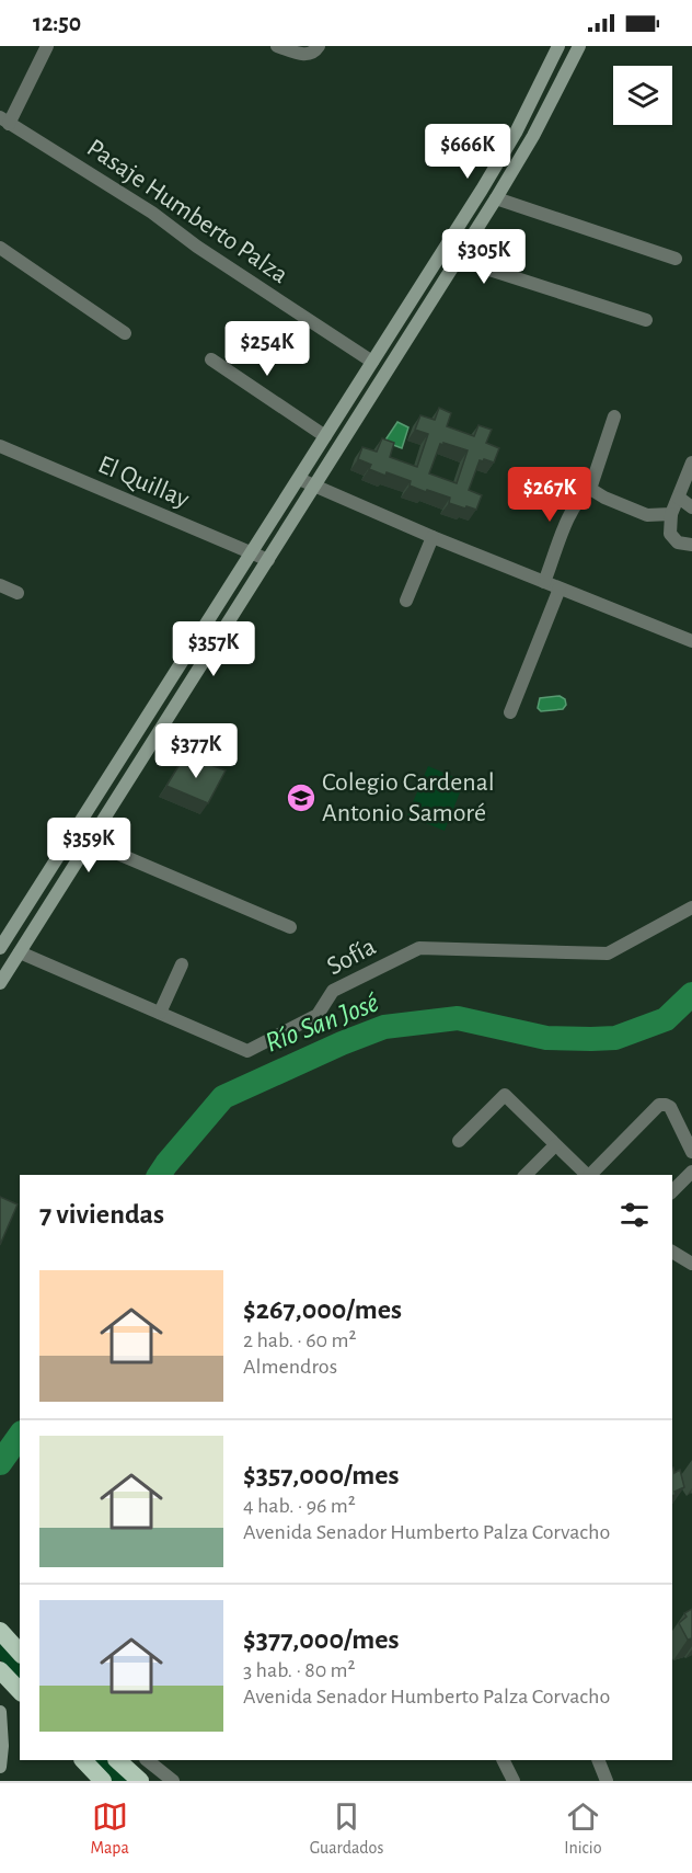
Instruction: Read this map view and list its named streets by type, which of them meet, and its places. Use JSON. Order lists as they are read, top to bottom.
{
  "streets": {
    "street": ["Pasaje Humberto Palza", "El Quillay", "Sofía"]
  },
  "water": ["Río San José"],
  "places": {
    "school or university": ["Colegio Cardenal Antonio Samoré"]
  },
  "page": {
    "status": "12:50",
    "price": [
      "$666K",
      "$305K",
      "$254K",
      "$267K",
      "$357K",
      "$377K",
      "$359K"
    ],
    "heading": "7 viviendas",
    "list": [
      {
        "name": "$267,000/mes",
        "note": "2 hab. · 60 m² · Almendros"
      },
      {
        "name": "$357,000/mes",
        "note": "4 hab. · 96 m² · Avenida Senador Humberto Palza Corvacho"
      },
      {
        "name": "$377,000/mes",
        "note": "3 hab. · 80 m² · Avenida Senador Humberto Palza Corvacho"
      }
    ],
    "tabs": ["Mapa", "Guardados", "Inicio"]
  }
}
